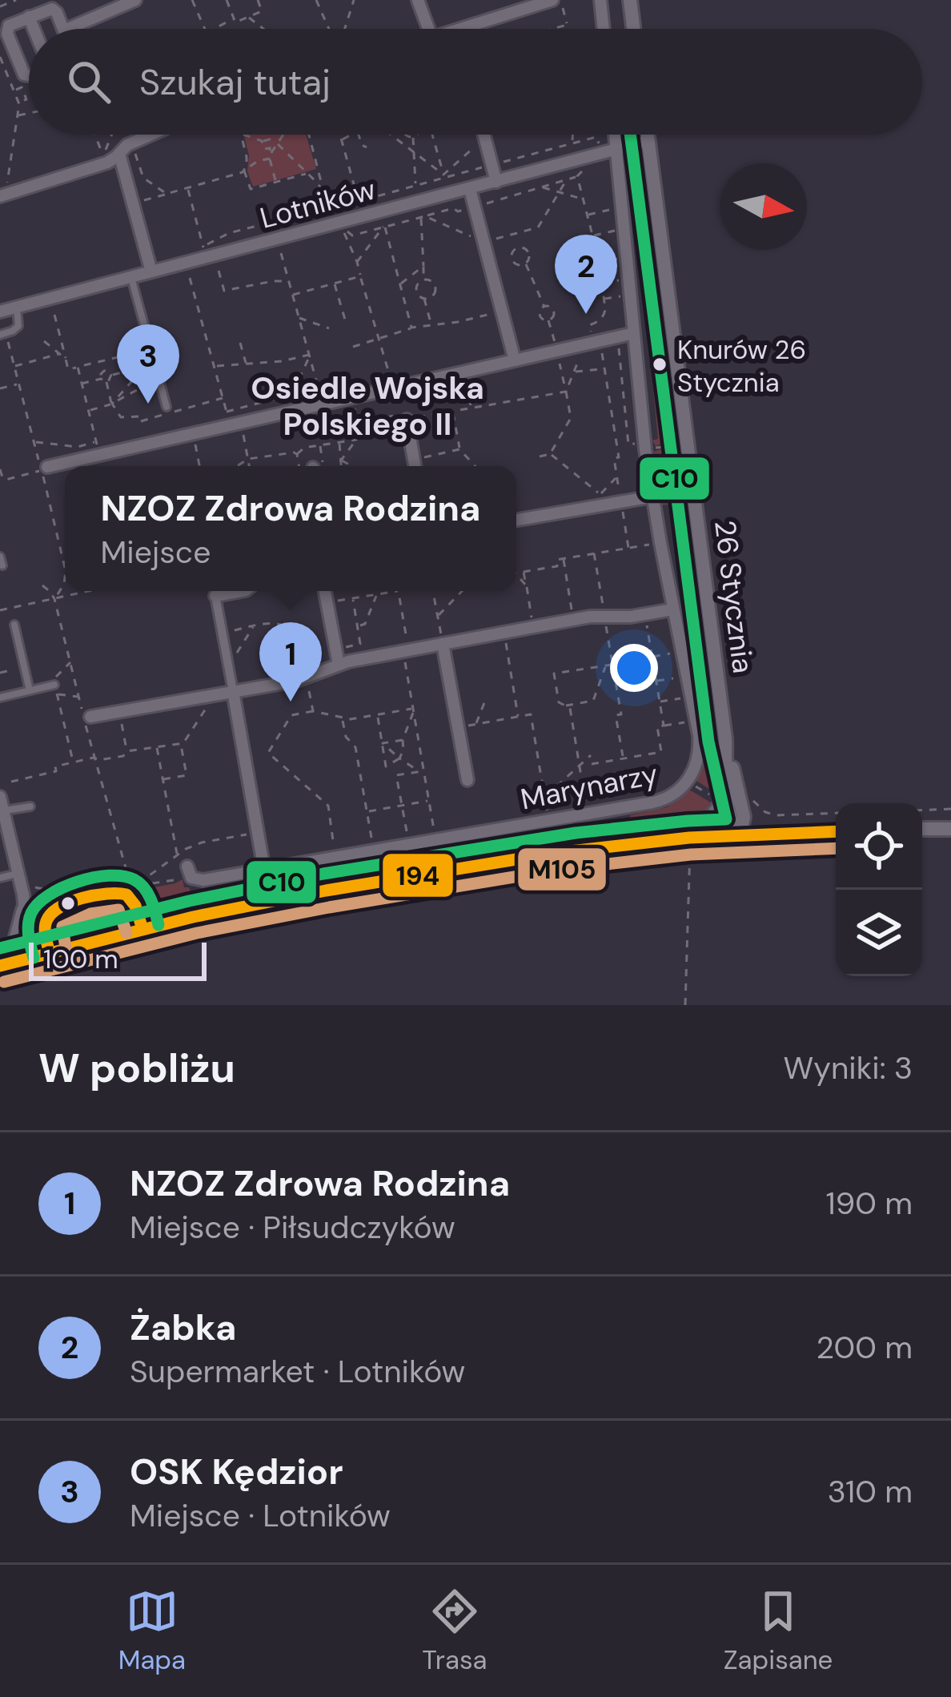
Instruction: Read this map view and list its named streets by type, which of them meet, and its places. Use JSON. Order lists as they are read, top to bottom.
{
  "streets": {
    "street": ["Lotników", "26 Stycznia", "Marynarzy"]
  },
  "crossings": [
    ["Lotników", "26 Stycznia"],
    ["Lotników", "Marynarzy"]
  ],
  "districts": ["Osiedle Wojska Polskiego II"],
  "places": ["Knurów 26 Stycznia"],
  "lines": ["transit line C10", "transit line 194", "transit line M105"],
  "scale_bar": "100 m",
  "north": "right",
  "page": {
    "search": "Szukaj tutaj",
    "pins": ["2", "3", "1"],
    "popup": ["NZOZ Zdrowa Rodzina", "Miejsce"],
    "scale": "100 m",
    "heading": ["W pobliżu", "Wyniki: 3"],
    "list": [
      {
        "mark": "1",
        "name": "NZOZ Zdrowa Rodzina",
        "note": "Miejsce · Piłsudczyków",
        "value": "190 m"
      },
      {
        "mark": "2",
        "name": "Żabka",
        "note": "Supermarket · Lotników",
        "value": "200 m"
      },
      {
        "mark": "3",
        "name": "OSK Kędzior",
        "note": "Miejsce · Lotników",
        "value": "310 m"
      }
    ],
    "nav": ["Mapa", "Trasa", "Zapisane"]
  }
}
